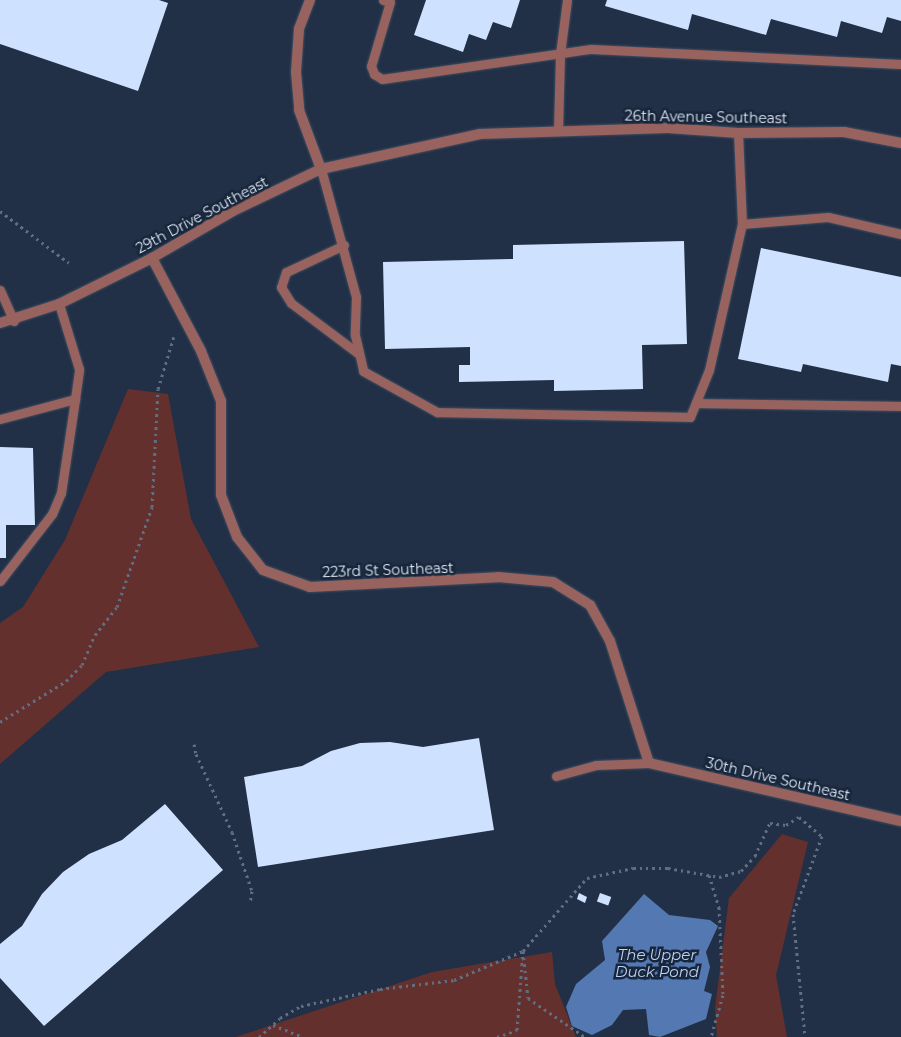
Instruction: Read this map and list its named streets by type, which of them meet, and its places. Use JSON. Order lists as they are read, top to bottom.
{
  "streets": {
    "street": [
      "26th Avenue Southeast",
      "29th Drive Southeast",
      "223rd St Southeast",
      "30th Drive Southeast"
    ]
  },
  "crossings": [
    ["26th Avenue Southeast", "29th Drive Southeast"],
    ["29th Drive Southeast", "223rd St Southeast"],
    ["223rd St Southeast", "30th Drive Southeast"]
  ],
  "water": ["The Upper Duck Pond"]
}
